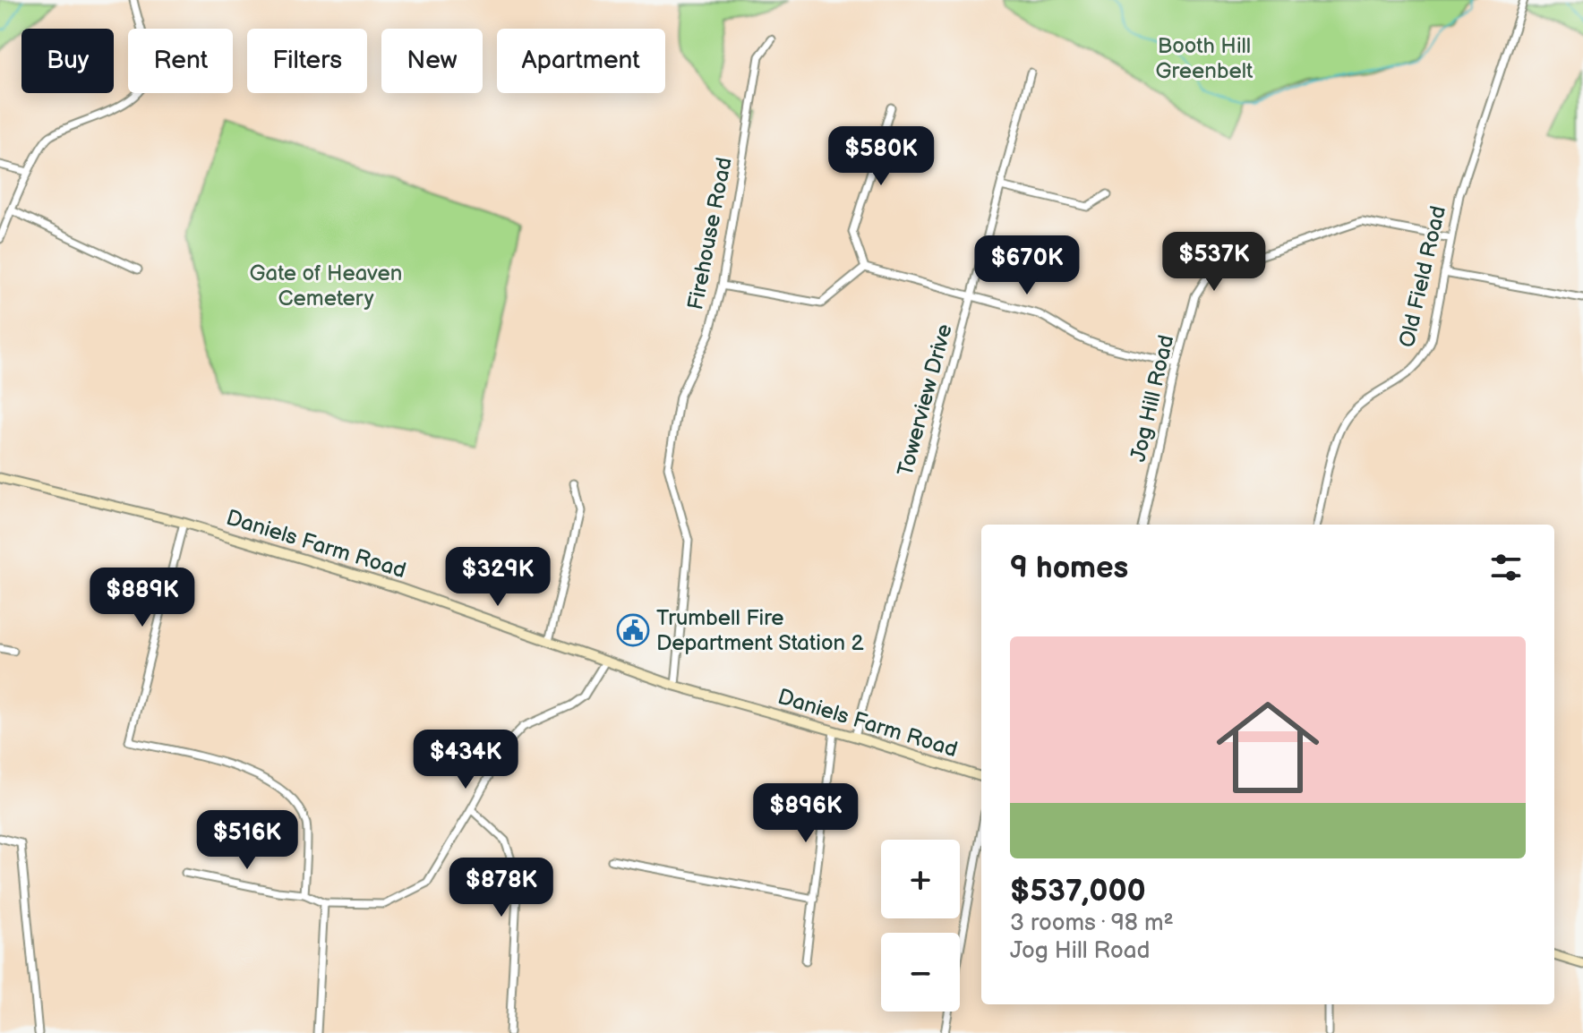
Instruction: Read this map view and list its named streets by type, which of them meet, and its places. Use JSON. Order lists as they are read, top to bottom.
{
  "streets": {
    "main road": ["Daniels Farm Road"],
    "street": [
      "Firehouse Road",
      "Old Field Road",
      "Jog Hill Road",
      "Towerview Drive"
    ]
  },
  "crossings": [
    ["Firehouse Road", "Daniels Farm Road"],
    ["Old Field Road", "Jog Hill Road"],
    ["Towerview Drive", "Daniels Farm Road"]
  ],
  "parks": ["Booth Hill Greenbelt", "Gate of Heaven Cemetery"],
  "places": {
    "public building": ["Trumbell Fire Department Station 2"]
  },
  "page": {
    "chip": [
      "Buy",
      "Rent",
      "Filters",
      "New",
      "Apartment"
    ],
    "price": [
      "$580K",
      "$537K",
      "$670K",
      "$329K",
      "$889K",
      "$434K",
      "$896K",
      "$516K",
      "$878K"
    ],
    "heading": "9 homes",
    "list": [
      {
        "name": "$537,000",
        "note": "3 rooms · 98 m² · Jog Hill Road"
      }
    ],
    "map_buttons": ["+", "−"]
  }
}
